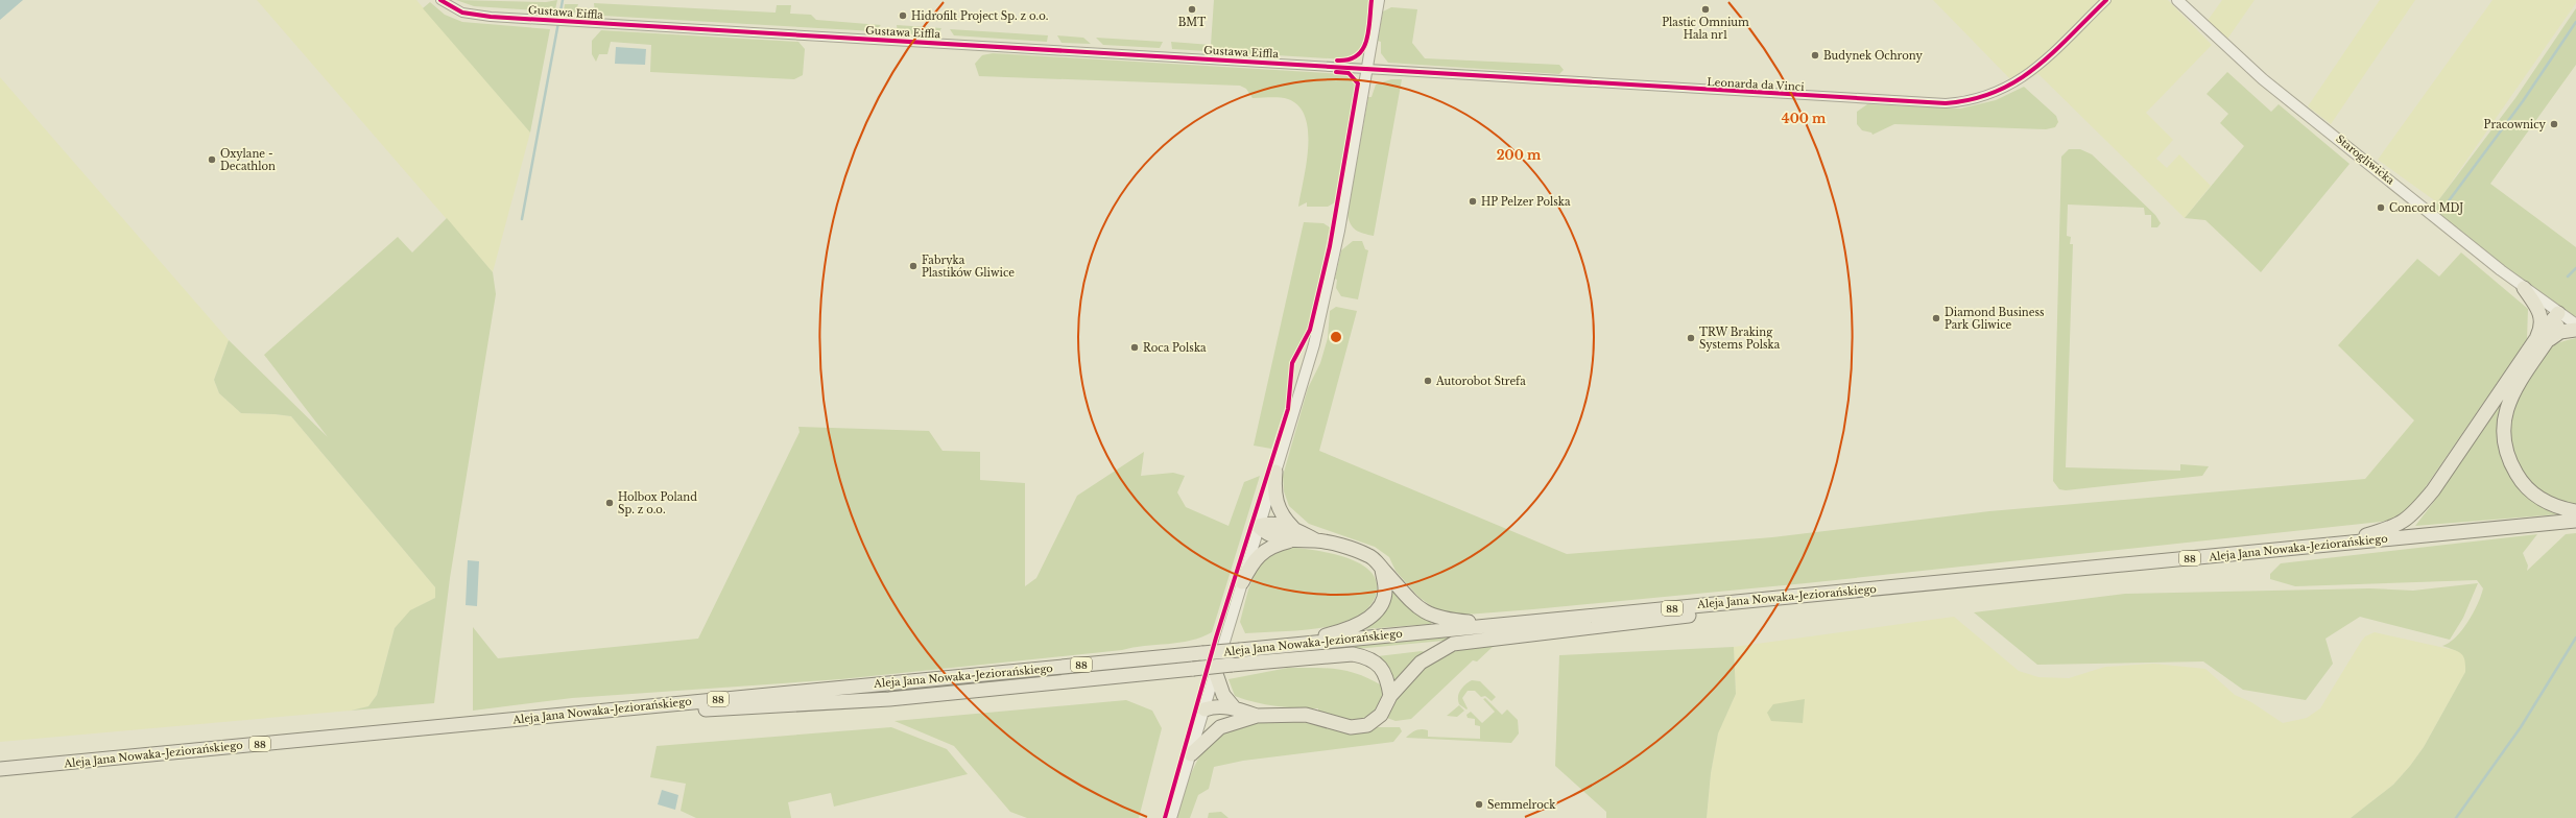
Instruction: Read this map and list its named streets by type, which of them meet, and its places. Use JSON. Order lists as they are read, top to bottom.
{
  "streets": {
    "main road": ["Aleja Jana Nowaka-Jeziorańskiego", "88"],
    "street": ["Gustawa Eiffla", "Leonarda da Vinci", "Starogliwicka"]
  },
  "crossings": [
    ["Gustawa Eiffla", "Leonarda da Vinci"]
  ],
  "places": [
    "BMT",
    "Plastic Omnium Hala nr1",
    "Hidrofilt Project Sp. z o.o.",
    "Budynek Ochrony",
    "Pracownicy",
    "Oxylane - Decathlon",
    "HP Pelzer Polska",
    "Concord MDJ",
    "Fabryka Plastików Gliwice",
    "Diamond Business Park Gliwice",
    "TRW Braking Systems Polska",
    "Roca Polska",
    "Autorobot Strefa",
    "Holbox Poland Sp. z o.o.",
    "Semmelrock"
  ],
  "rings": ["400 m", "200 m"]
}
